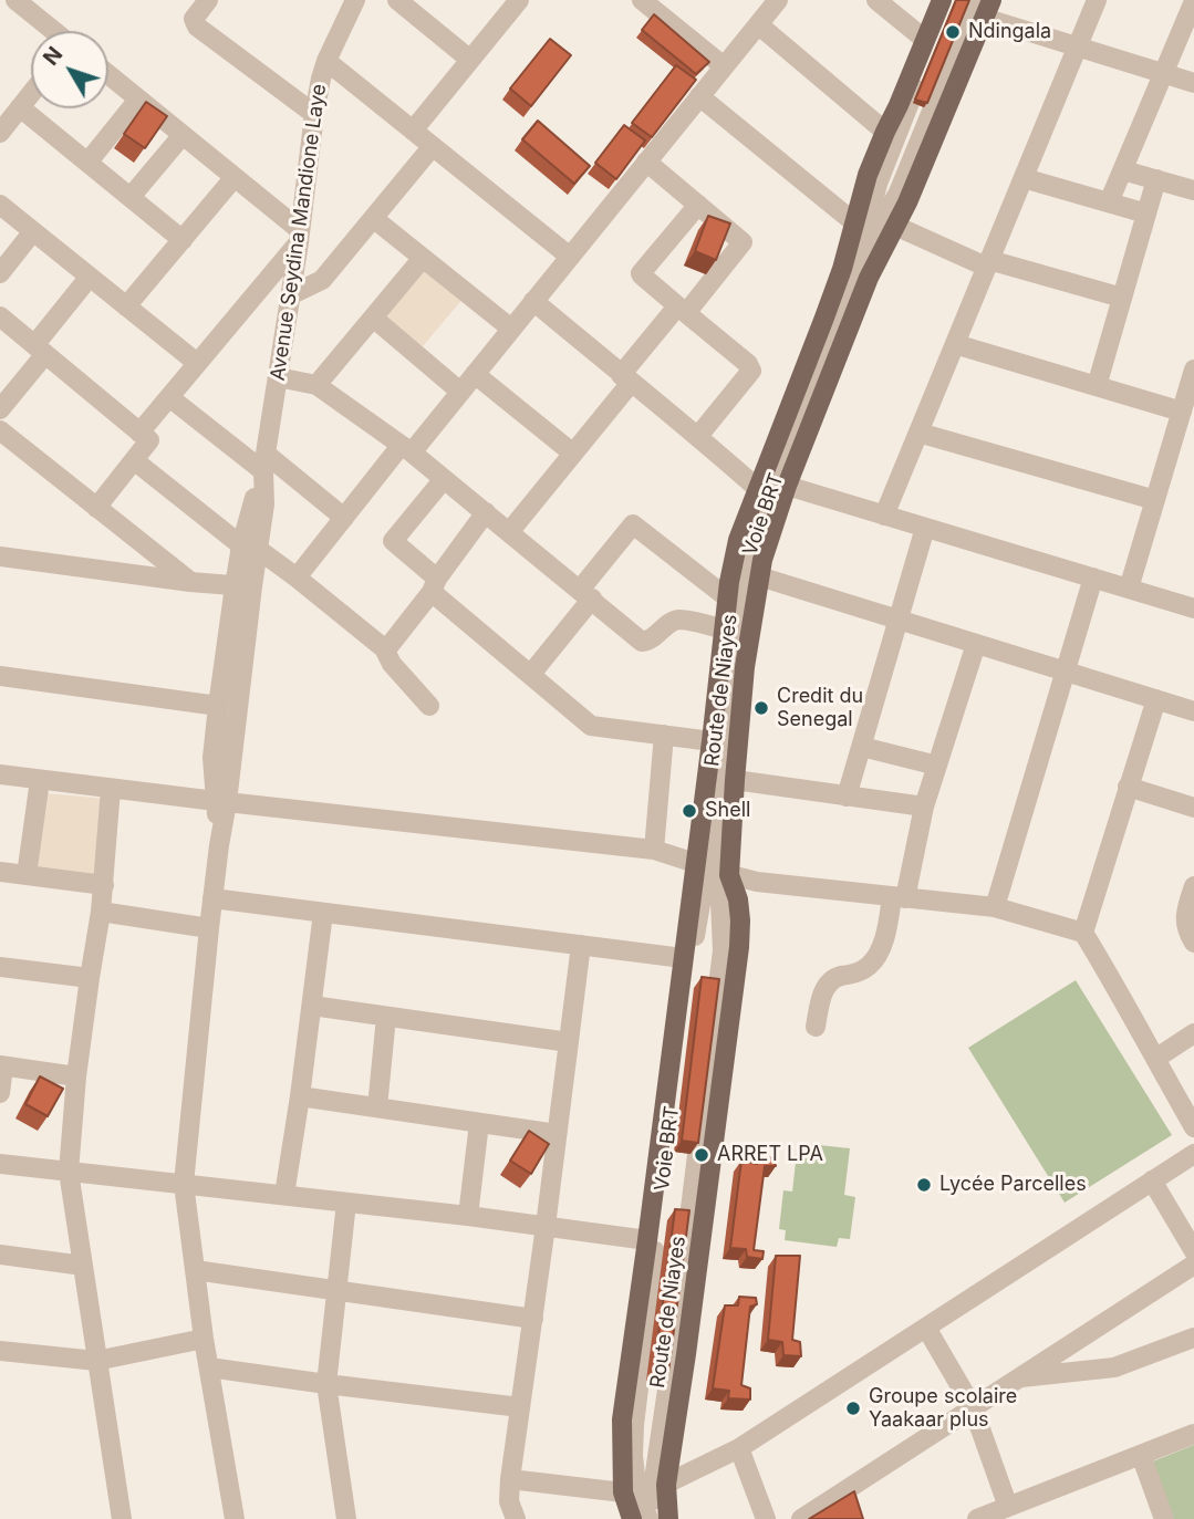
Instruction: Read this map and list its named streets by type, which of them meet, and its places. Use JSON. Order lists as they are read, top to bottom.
{
  "streets": {
    "main road": ["Route de Niayes"],
    "street": ["Avenue Seydina Mandione Laye", "Voie BRT"]
  },
  "crossings": [
    ["Voie BRT", "Route de Niayes"]
  ],
  "places": [
    "Ndingala",
    "Credit du Senegal",
    "Shell",
    "ARRET LPA",
    "Lycée Parcelles",
    "Groupe scolaire Yaakaar plus"
  ],
  "north": "top left"
}
